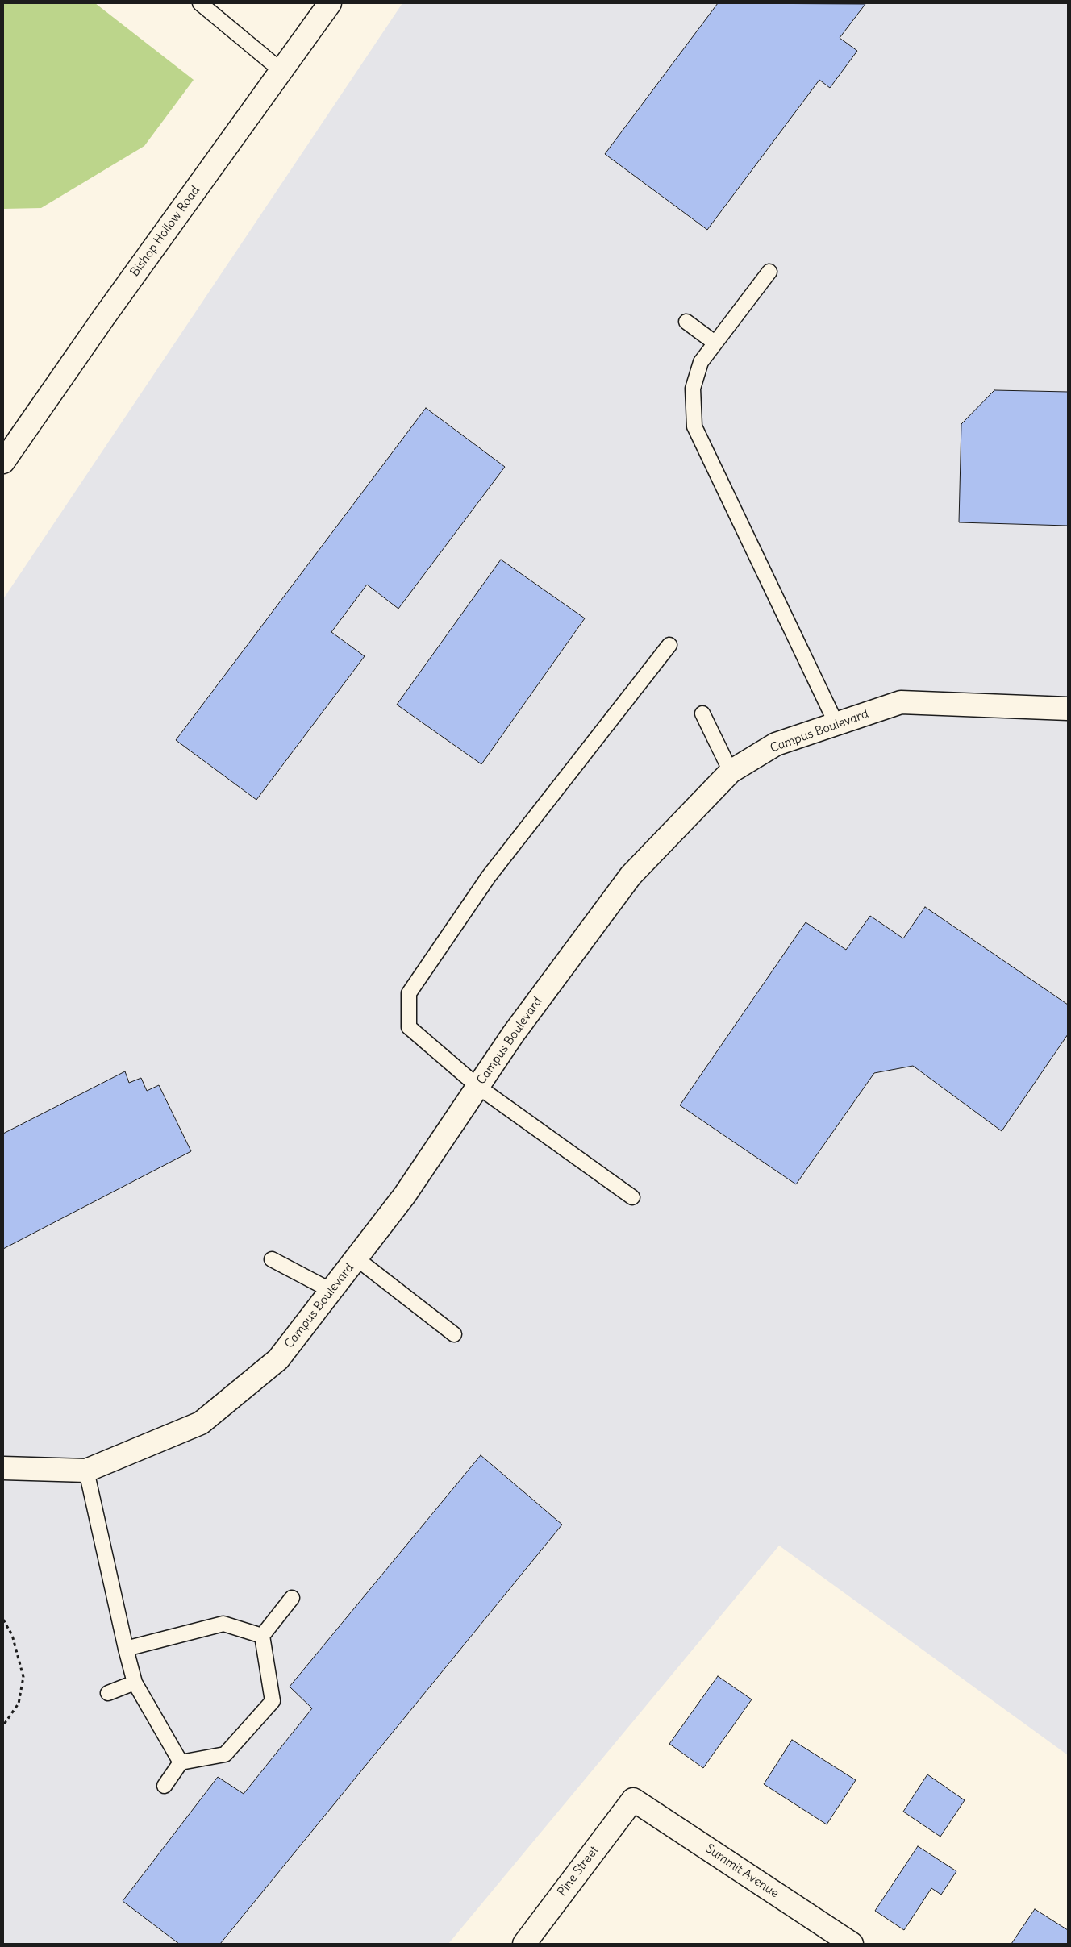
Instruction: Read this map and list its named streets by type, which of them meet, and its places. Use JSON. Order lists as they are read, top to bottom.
{
  "streets": {
    "street": [
      "Bishop Hollow Road",
      "Campus Boulevard",
      "Pine Street",
      "Summit Avenue"
    ]
  },
  "crossings": [
    ["Pine Street", "Summit Avenue"]
  ]
}
